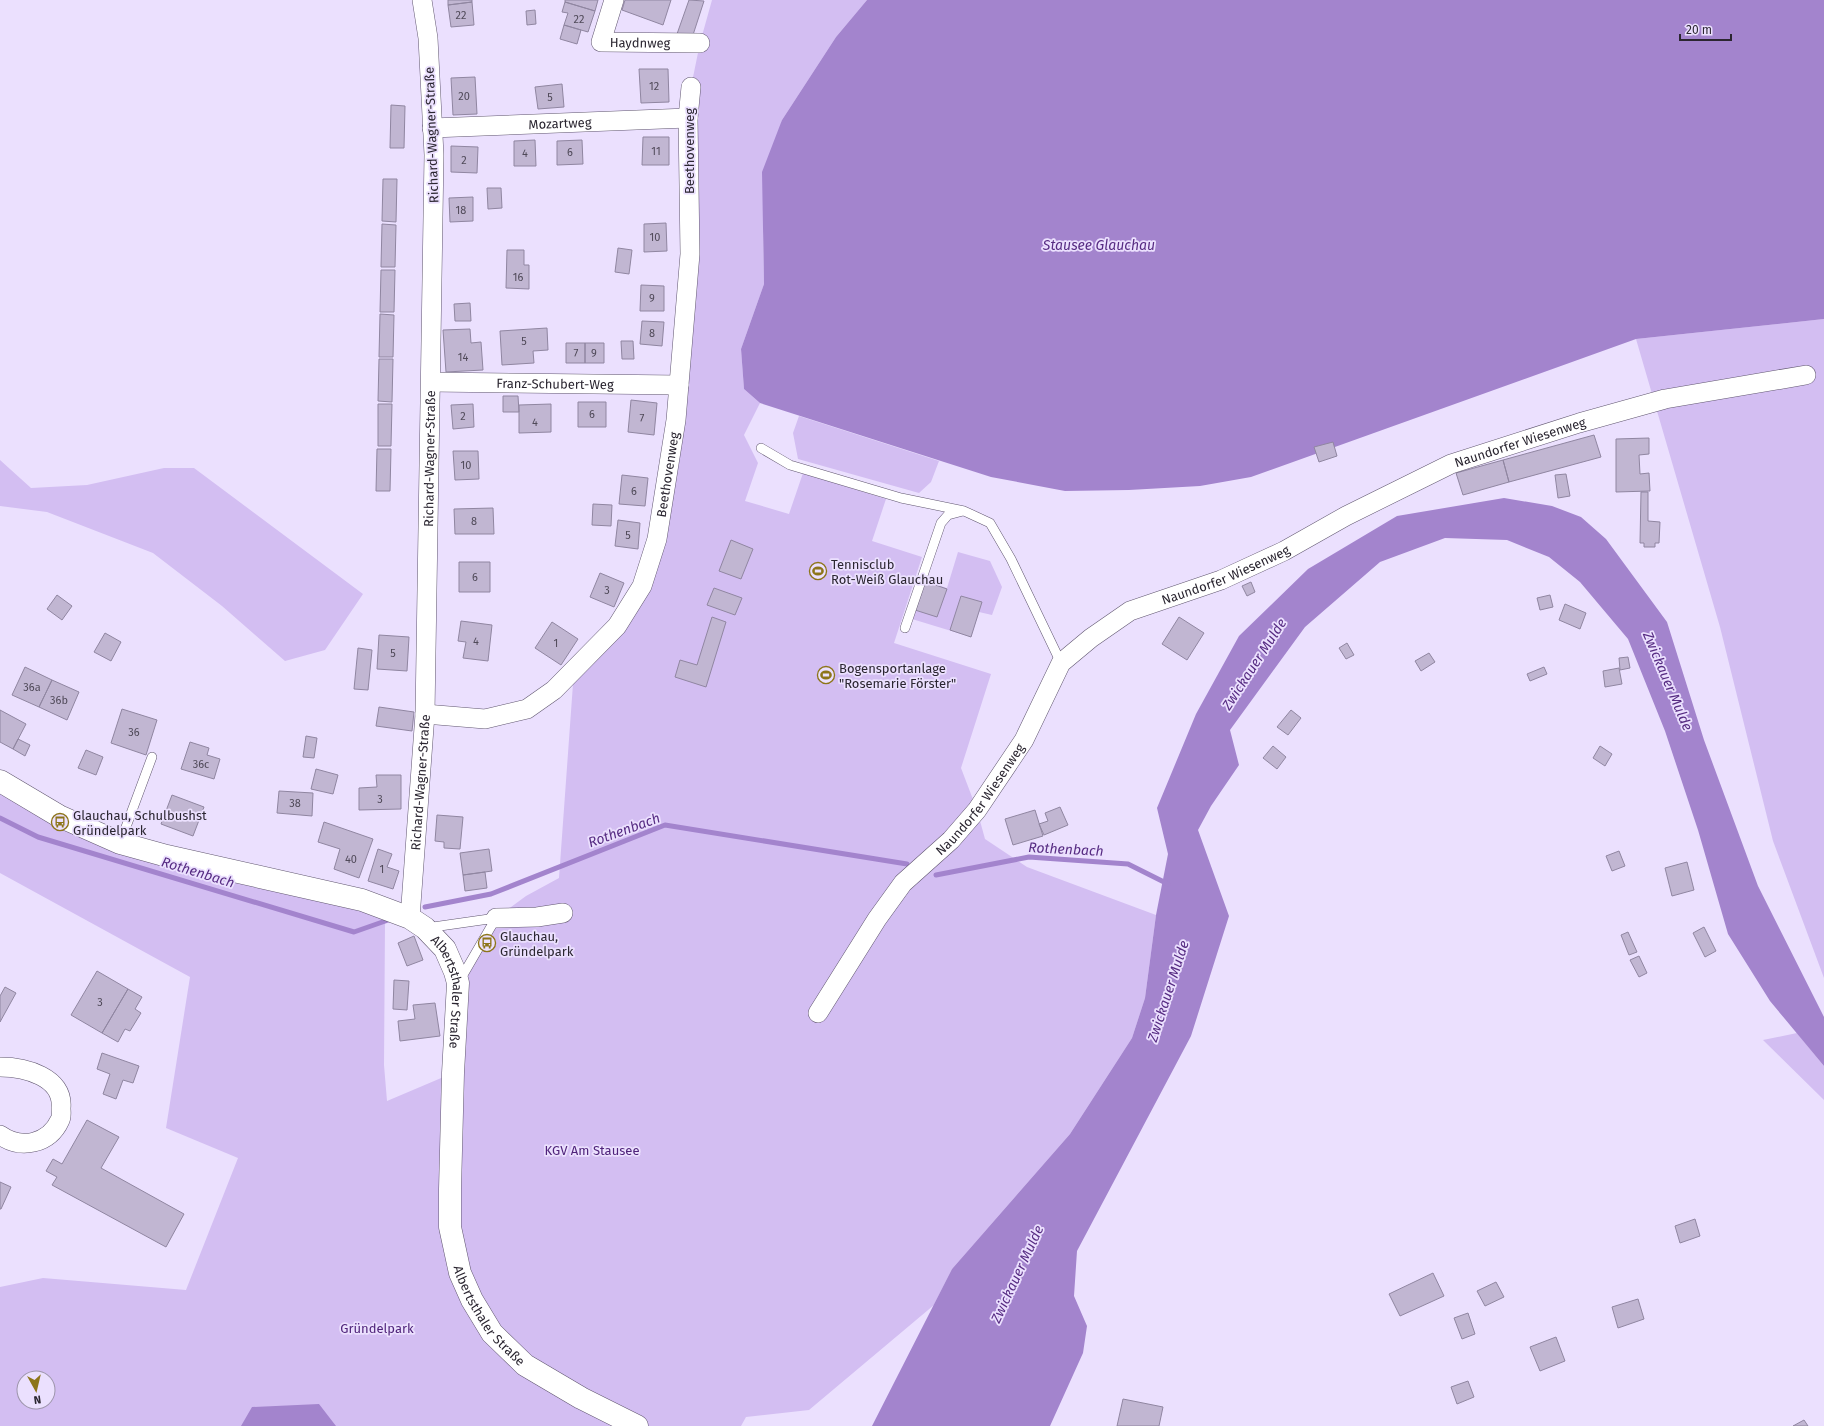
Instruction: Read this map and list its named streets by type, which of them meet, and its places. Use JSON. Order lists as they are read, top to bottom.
{
  "streets": {
    "street": [
      "Haydnweg",
      "Mozartweg",
      "Richard-Wagner-Straße",
      "Beethovenweg",
      "Franz-Schubert-Weg",
      "Naundorfer Wiesenweg",
      "Albertsthaler Straße"
    ]
  },
  "crossings": [
    ["Mozartweg", "Richard-Wagner-Straße"],
    ["Mozartweg", "Beethovenweg"],
    ["Richard-Wagner-Straße", "Beethovenweg"],
    ["Richard-Wagner-Straße", "Franz-Schubert-Weg"],
    ["Richard-Wagner-Straße", "Albertsthaler Straße"],
    ["Beethovenweg", "Franz-Schubert-Weg"]
  ],
  "water": ["Stausee Glauchau", "Zwickauer Mulde", "Rothenbach"],
  "parks": ["KGV Am Stausee", "Gründelpark"],
  "places": {
    "sports": ["Tennisclub Rot-Weiß Glauchau", "Bogensportanlage \"Rosemarie Förster\""],
    "bus stop": ["Glauchau, Schulbushst Gründelpark", "Glauchau, Gründelpark"]
  },
  "house_numbers": [
    "22",
    "22",
    "12",
    "20",
    "5",
    "11",
    "6",
    "4",
    "2",
    "18",
    "10",
    "16",
    "9",
    "8",
    "5",
    "7",
    "9",
    "14",
    "6",
    "2",
    "7",
    "4",
    "10",
    "6",
    "8",
    "5",
    "6",
    "3",
    "4",
    "1",
    "5",
    "36a",
    "36b",
    "36",
    "36c",
    "3",
    "38",
    "40",
    "1",
    "3"
  ],
  "scale_bar": "20 m",
  "north": "bottom"
}
